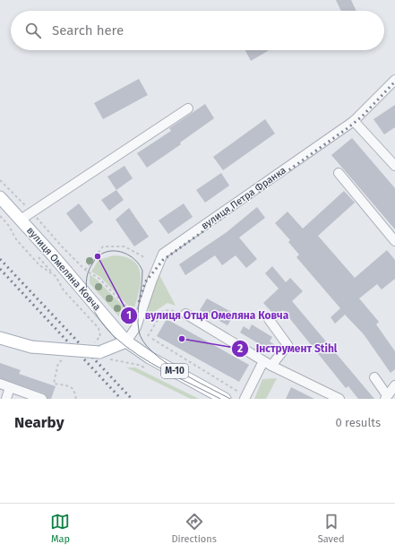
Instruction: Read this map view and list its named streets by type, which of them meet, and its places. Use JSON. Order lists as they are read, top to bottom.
{
  "streets": {
    "main road": ["вулиця Омеляна Ковча", "М-10"],
    "street": ["вулиця Петра Франка"]
  },
  "crossings": [
    ["вулиця Петра Франка", "вулиця Омеляна Ковча"],
    ["вулиця Петра Франка", "М-10"],
    ["вулиця Омеляна Ковча", "М-10"]
  ],
  "places": ["вулиця Отця Омеляна Ковча", "Інструмент Stihl"],
  "page": {
    "search": "Search here",
    "heading": ["Nearby", "0 results"],
    "nav": ["Map", "Directions", "Saved"]
  }
}
